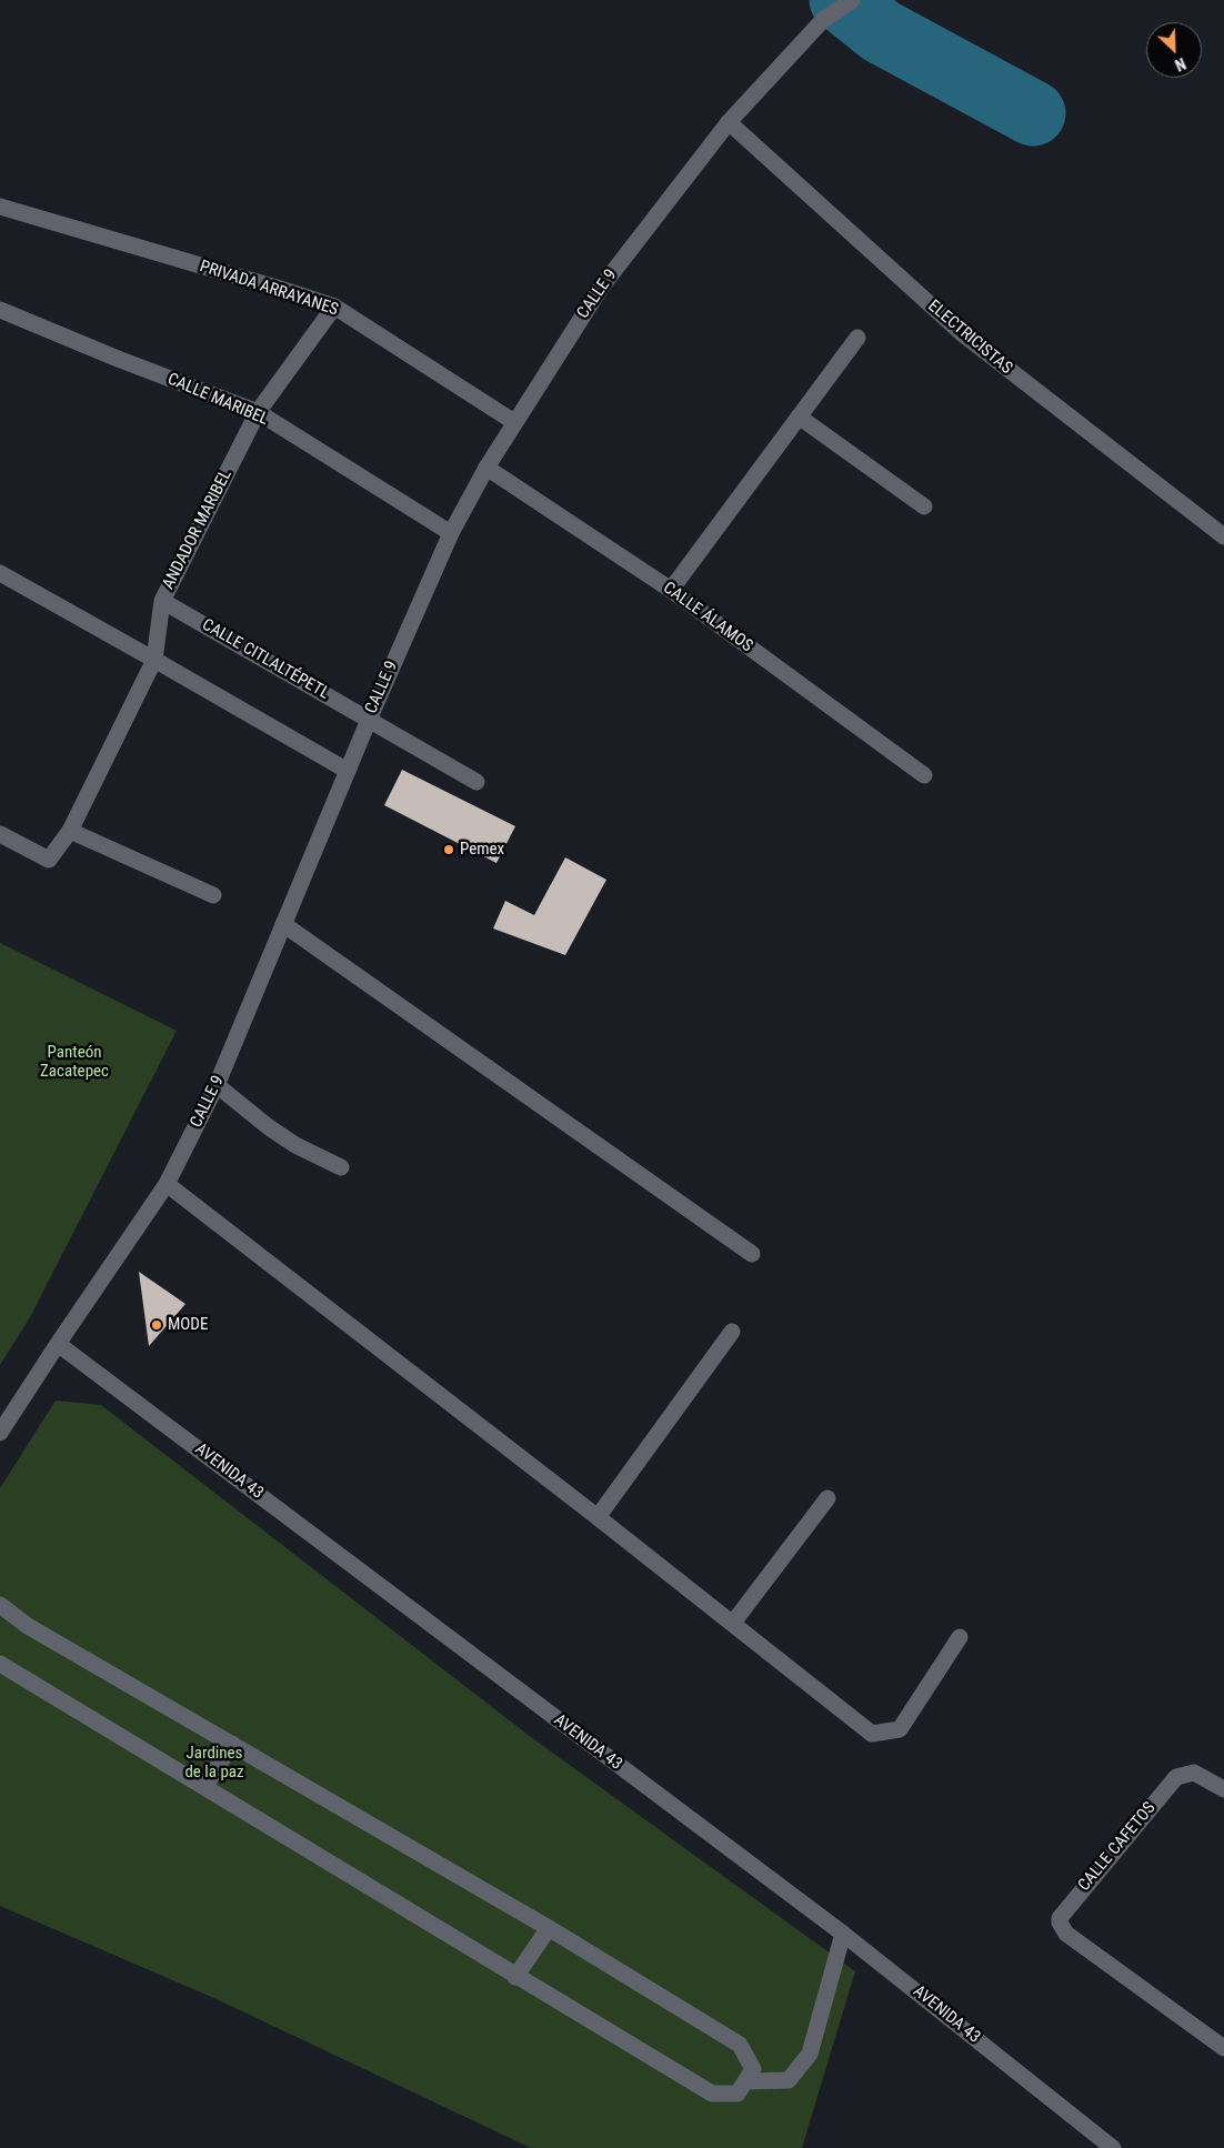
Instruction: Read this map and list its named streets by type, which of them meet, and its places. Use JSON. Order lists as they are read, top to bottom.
{
  "streets": {
    "street": [
      "PRIVADA ARRAYANES",
      "CALLE 9",
      "ELECTRICISTAS",
      "CALLE MARIBEL",
      "ANDADOR MARIBEL",
      "CALLE ÁLAMOS",
      "CALLE CITLALTÉPETL",
      "AVENIDA 43",
      "CALLE CAFETOS"
    ]
  },
  "crossings": [
    ["PRIVADA ARRAYANES", "CALLE 9"],
    ["PRIVADA ARRAYANES", "ANDADOR MARIBEL"],
    ["CALLE 9", "ELECTRICISTAS"],
    ["CALLE 9", "CALLE MARIBEL"],
    ["CALLE 9", "CALLE ÁLAMOS"],
    ["CALLE 9", "CALLE CITLALTÉPETL"],
    ["CALLE 9", "AVENIDA 43"],
    ["CALLE MARIBEL", "ANDADOR MARIBEL"],
    ["ANDADOR MARIBEL", "CALLE CITLALTÉPETL"]
  ],
  "parks": ["Panteón Zacatepec", "Jardines de la paz"],
  "places": ["Pemex", "MODE"],
  "north": "bottom right"
}
